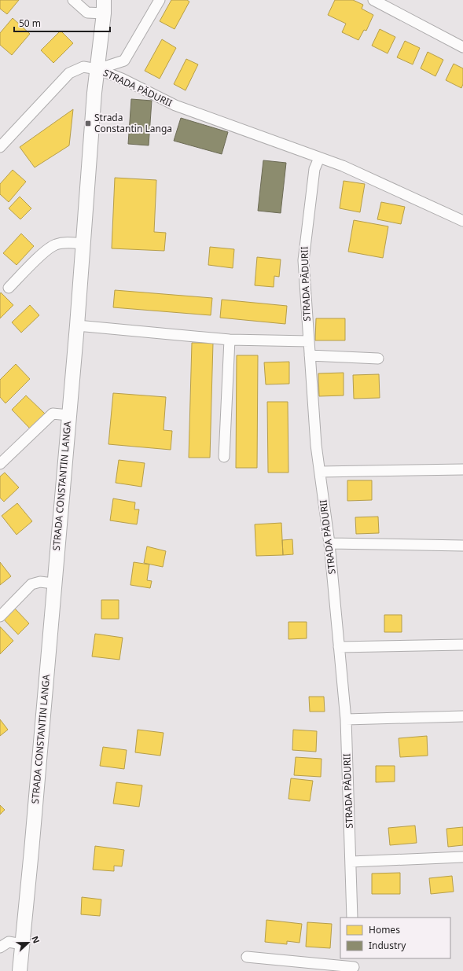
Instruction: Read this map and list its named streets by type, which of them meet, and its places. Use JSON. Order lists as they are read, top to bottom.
{
  "streets": {
    "main road": ["STRADA CONSTANTIN LANGA"],
    "street": ["STRADA PĂDURII"]
  },
  "crossings": [
    ["STRADA PĂDURII", "STRADA CONSTANTIN LANGA"]
  ],
  "places": {
    "transit": ["Strada Constantin Langa"]
  },
  "legend": ["Homes", "Industry"],
  "scale_bar": "50 m",
  "north": "right"
}
